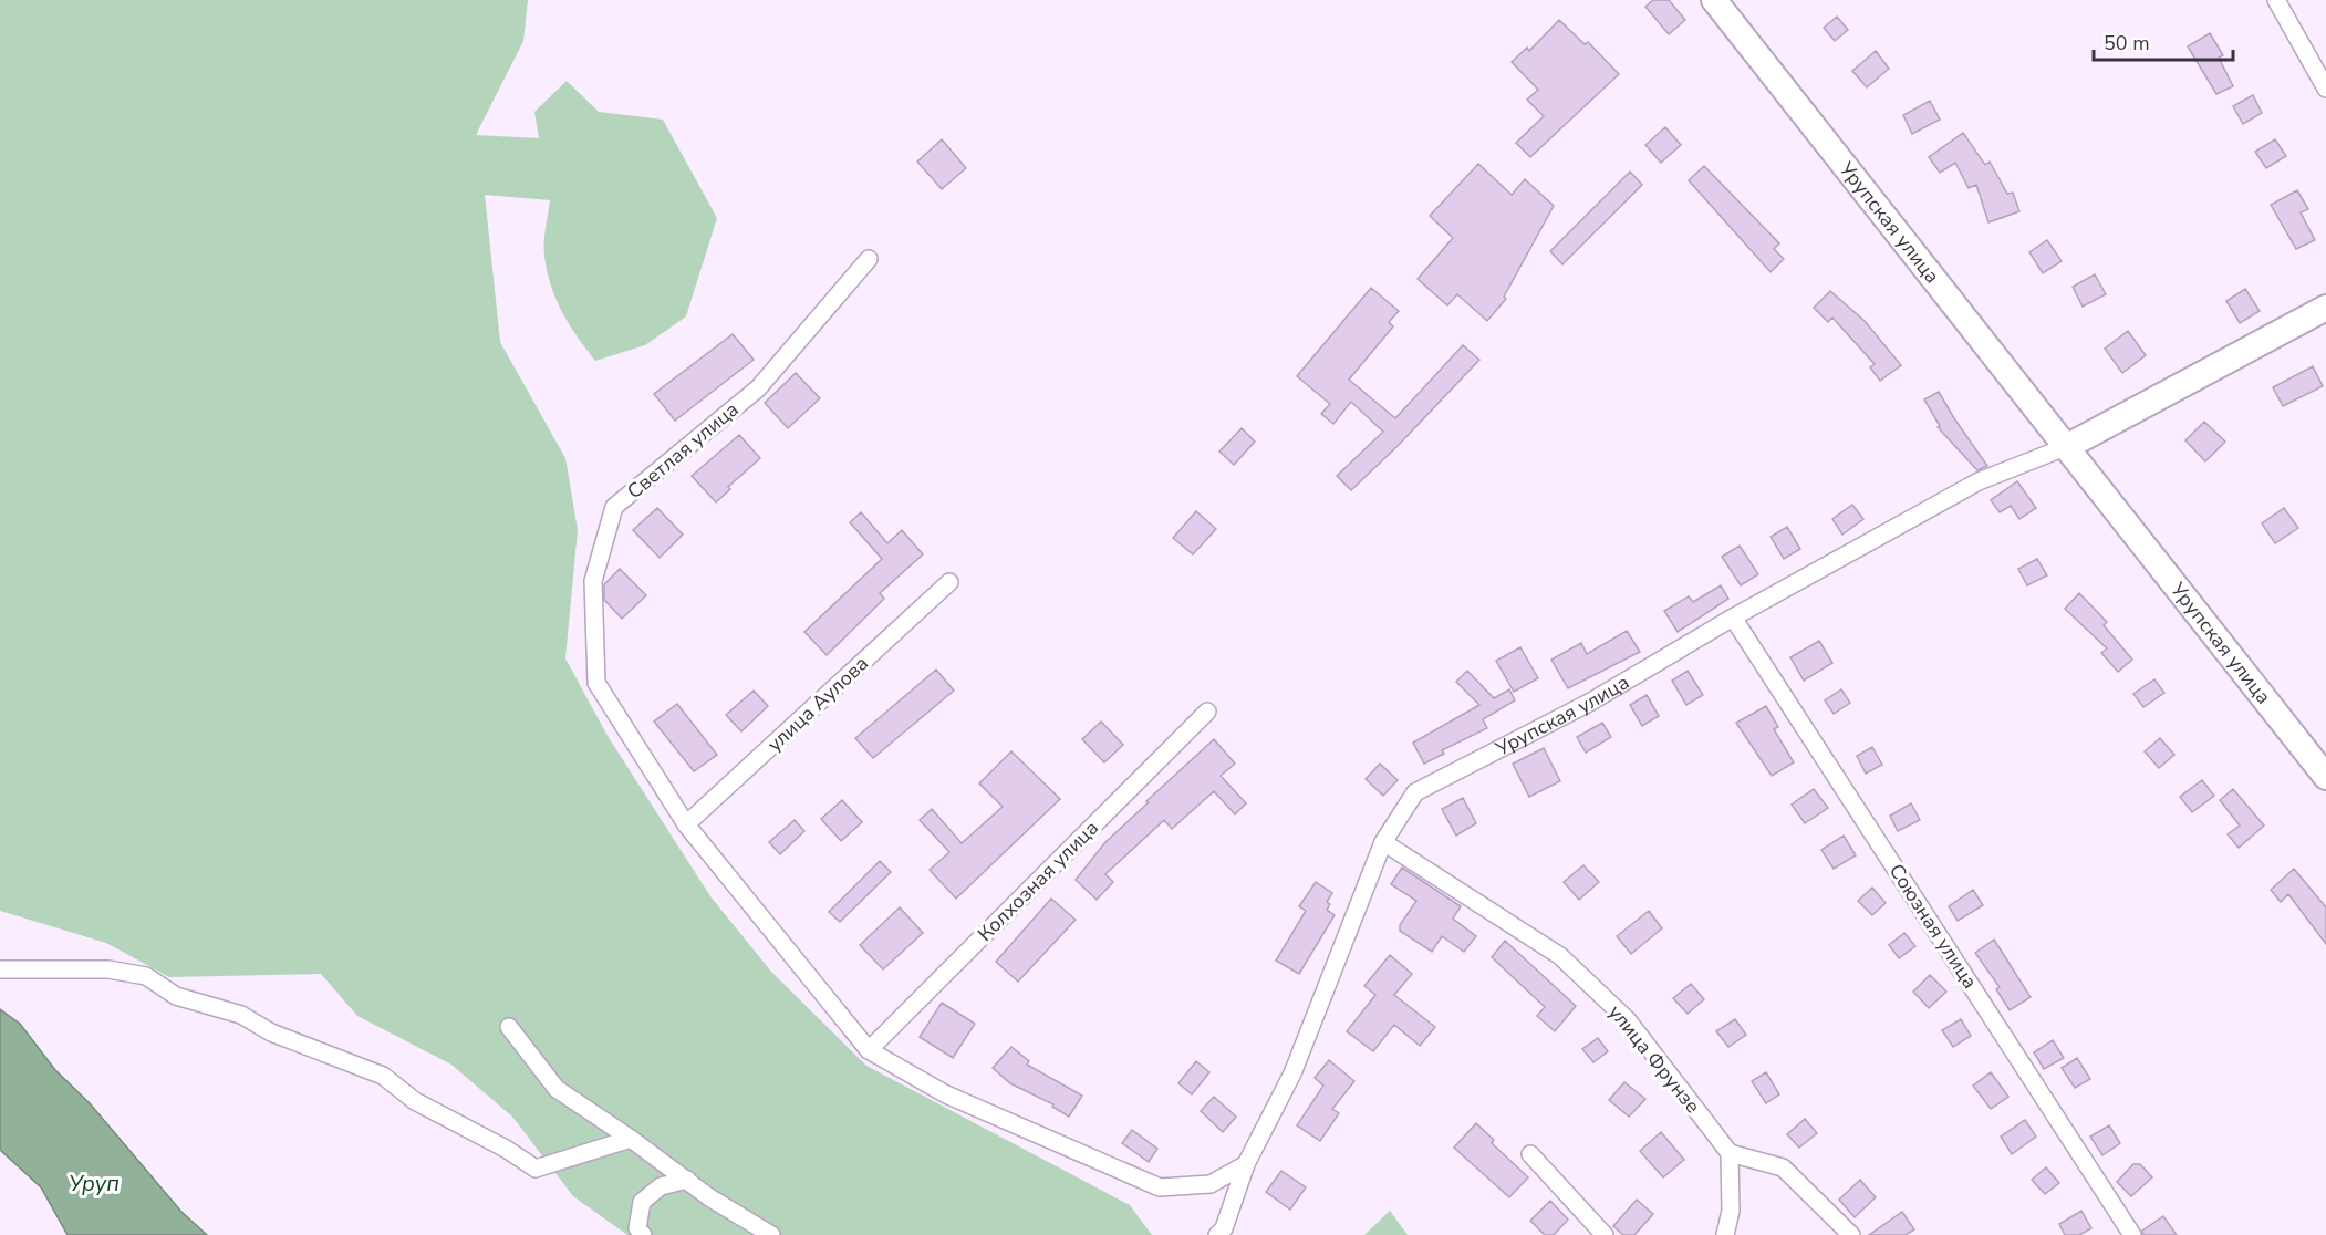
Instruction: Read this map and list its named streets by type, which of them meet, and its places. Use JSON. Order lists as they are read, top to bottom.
{
  "streets": {
    "street": [
      "Урупская улица",
      "Светлая улица",
      "улица Аулова",
      "Колхозная улица",
      "Союзная улица",
      "улица Фрунзе"
    ]
  },
  "crossings": [
    ["Урупская улица", "Союзная улица"],
    ["Урупская улица", "улица Фрунзе"],
    ["Светлая улица", "улица Аулова"]
  ],
  "water": ["Уруп"],
  "scale_bar": "50 m"
}
